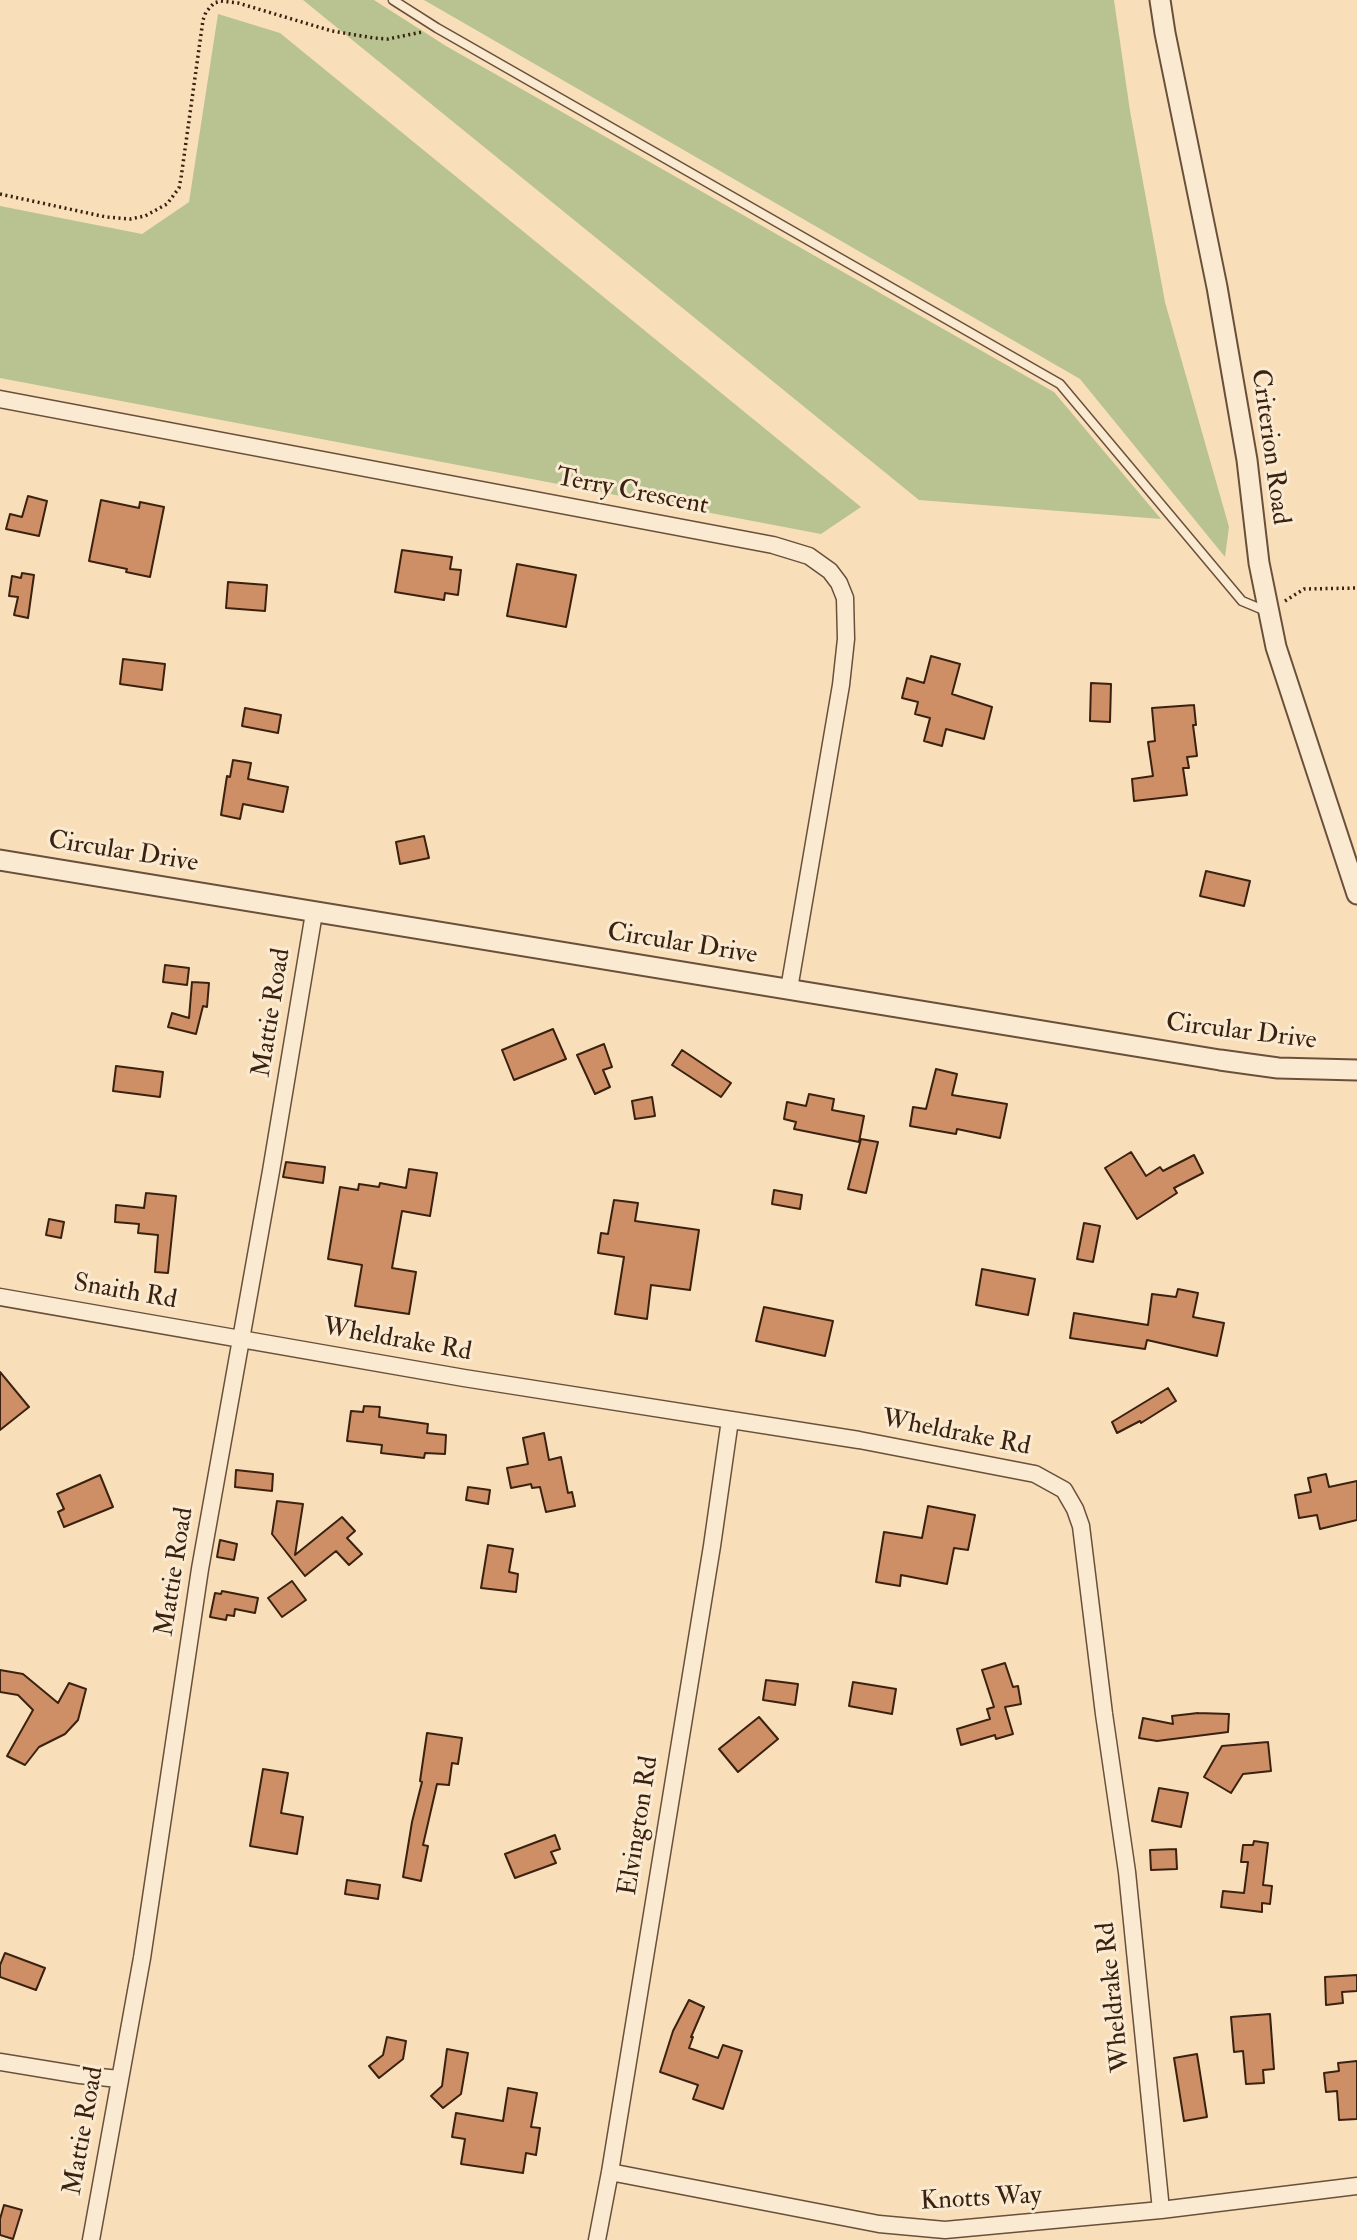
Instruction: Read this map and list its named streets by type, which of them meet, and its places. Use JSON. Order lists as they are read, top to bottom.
{
  "streets": {
    "street": [
      "Criterion Road",
      "Terry Crescent",
      "Circular Drive",
      "Mattie Road",
      "Snaith Rd",
      "Wheldrake Rd",
      "Elvington Rd",
      "Knotts Way"
    ]
  },
  "crossings": [
    ["Terry Crescent", "Circular Drive"],
    ["Circular Drive", "Mattie Road"],
    ["Mattie Road", "Snaith Rd"],
    ["Mattie Road", "Wheldrake Rd"],
    ["Snaith Rd", "Wheldrake Rd"],
    ["Wheldrake Rd", "Elvington Rd"],
    ["Wheldrake Rd", "Knotts Way"],
    ["Elvington Rd", "Knotts Way"]
  ]
}
